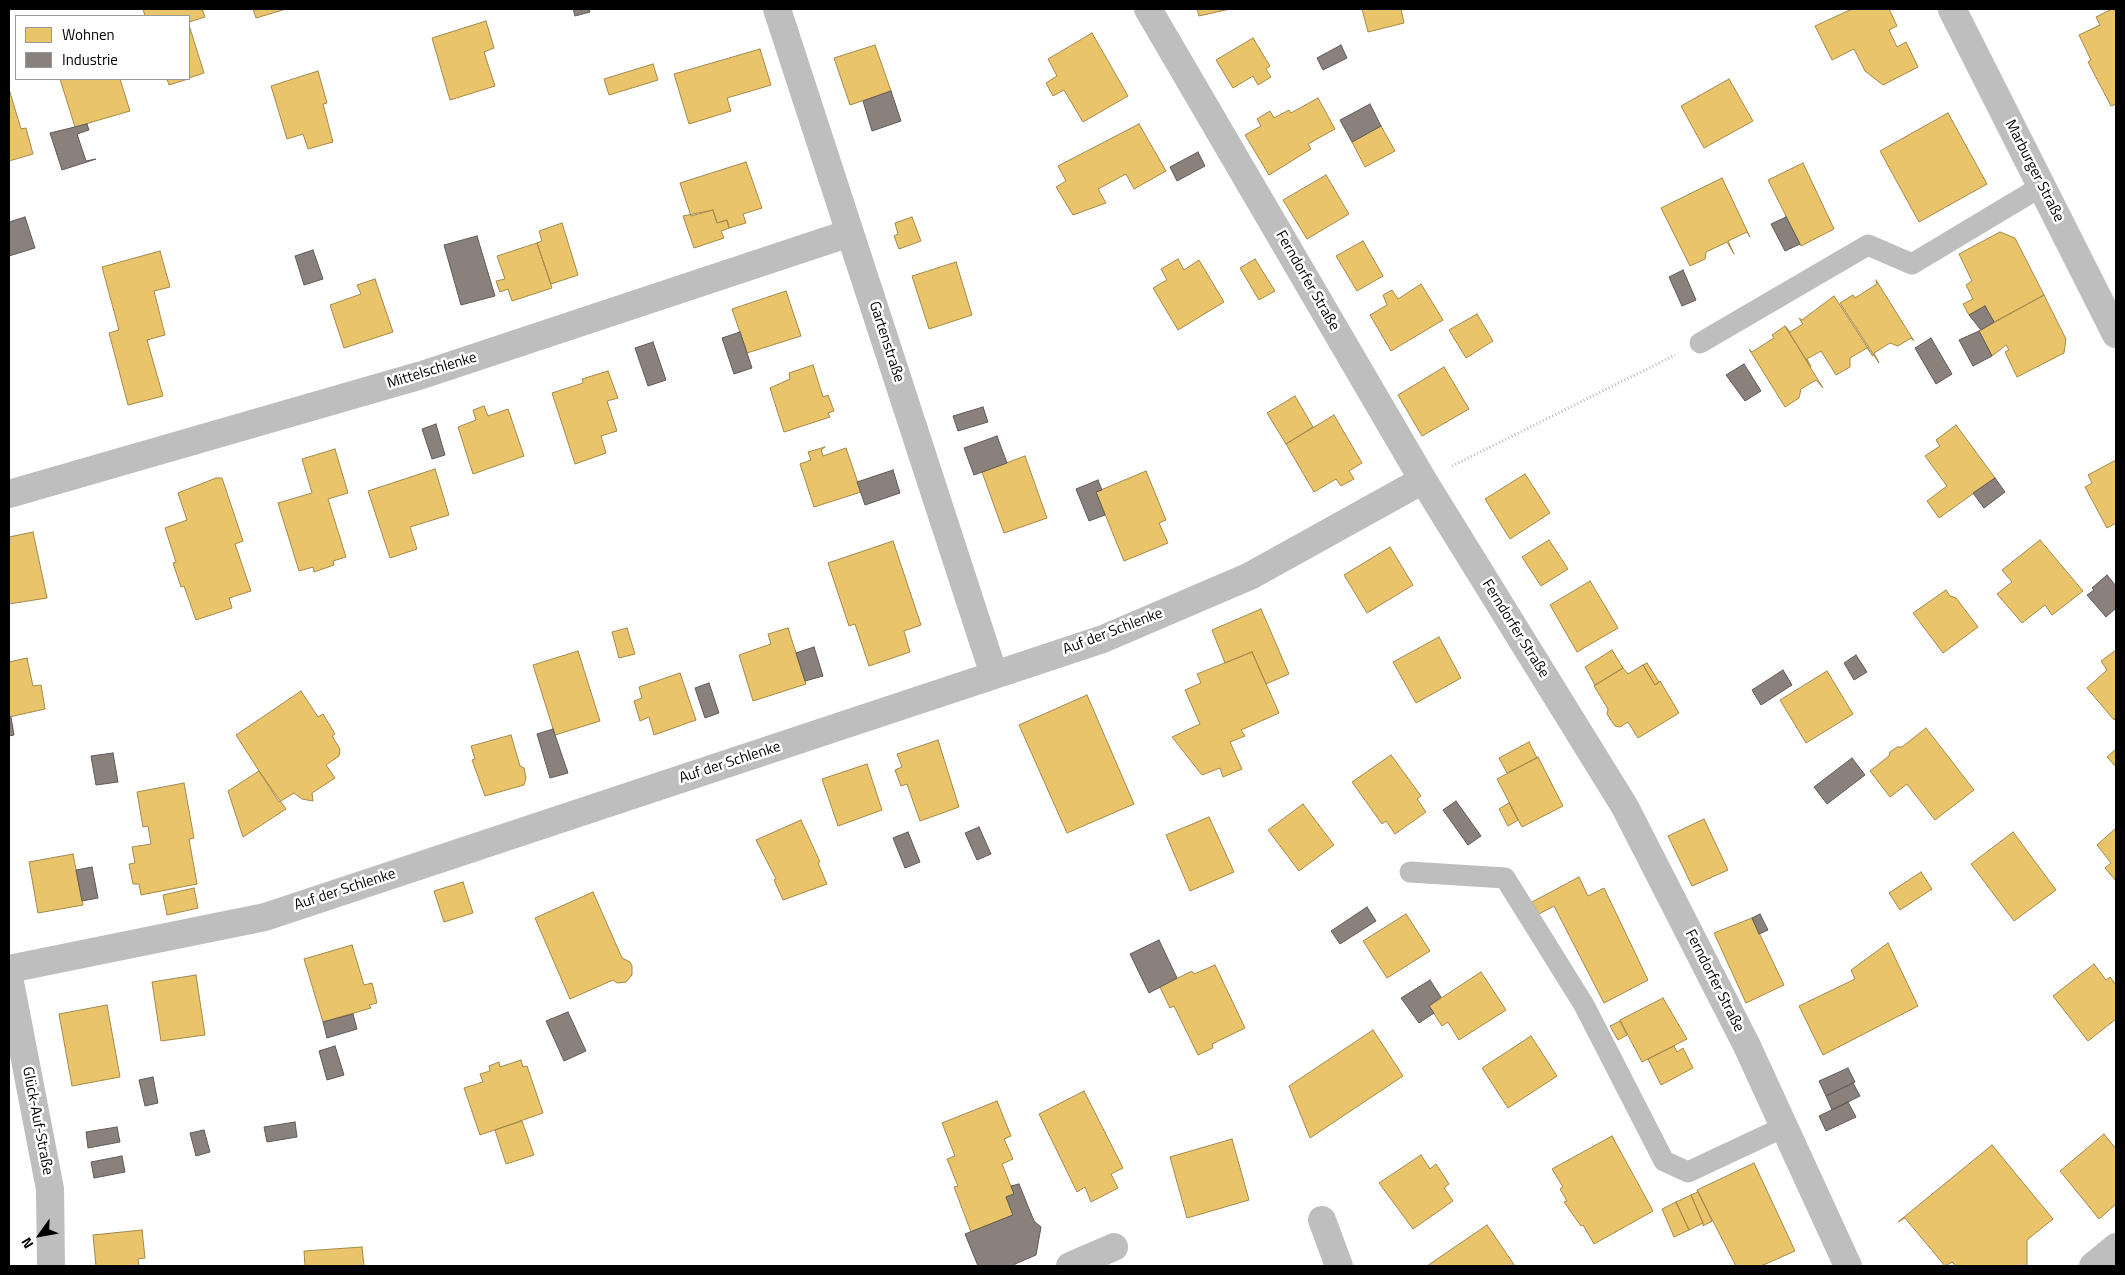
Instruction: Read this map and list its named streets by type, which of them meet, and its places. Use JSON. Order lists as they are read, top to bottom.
{
  "streets": {
    "street": [
      "Marburger Straße",
      "Ferndorfer Straße",
      "Gartenstraße",
      "Mittelschlenke",
      "Auf der Schlenke",
      "Glück-Auf-Straße"
    ]
  },
  "crossings": [
    ["Ferndorfer Straße", "Auf der Schlenke"],
    ["Gartenstraße", "Mittelschlenke"],
    ["Gartenstraße", "Auf der Schlenke"]
  ],
  "legend": ["Wohnen", "Industrie"],
  "north": "bottom left"
}
